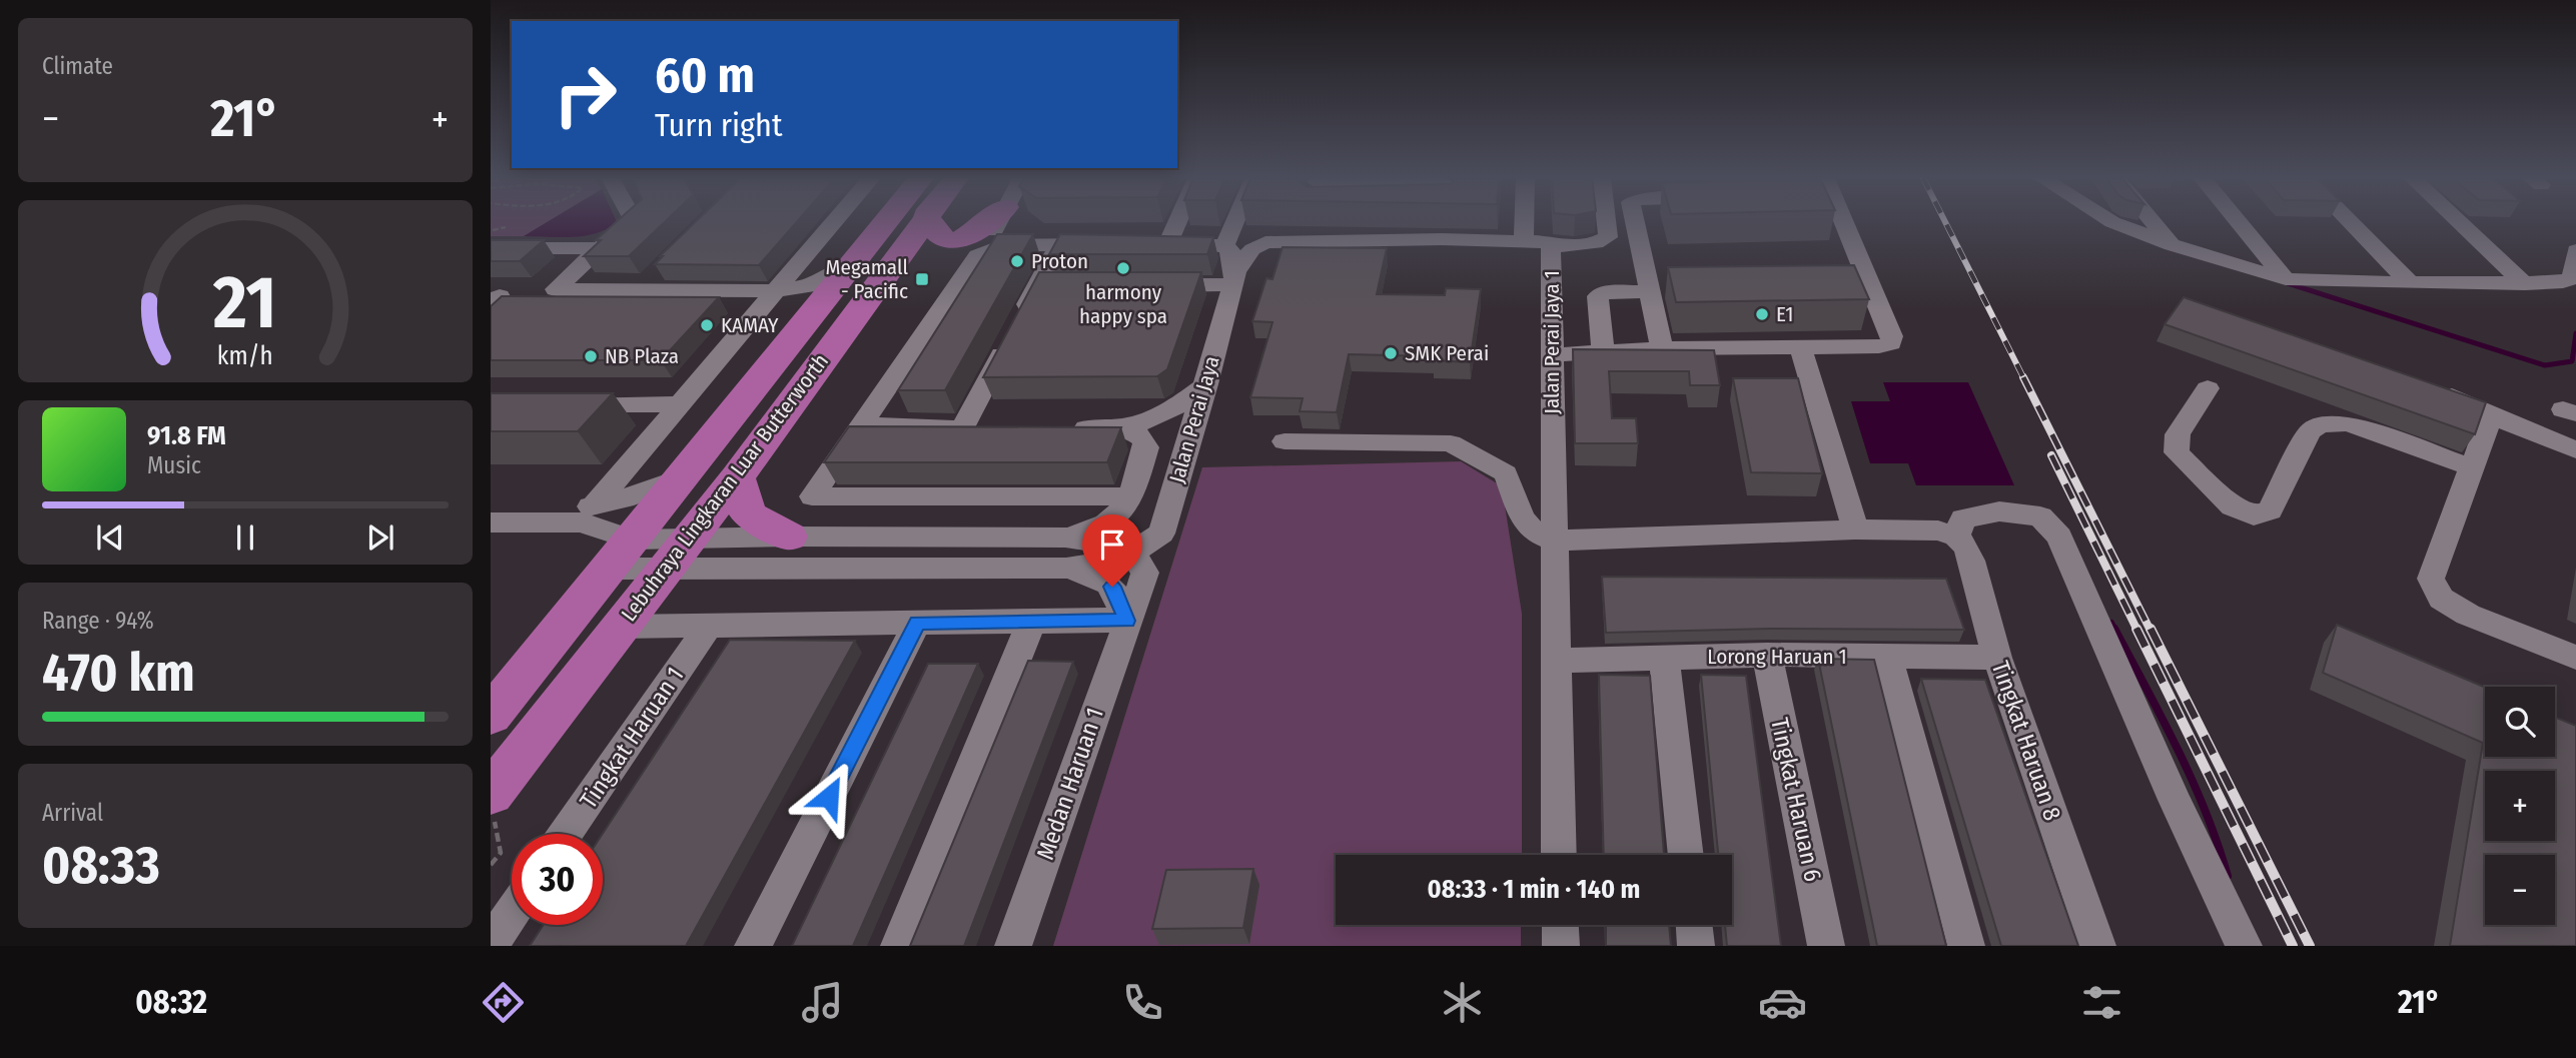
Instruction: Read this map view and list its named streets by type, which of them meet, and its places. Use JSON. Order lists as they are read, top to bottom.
{
  "streets": {
    "highway": ["Lebuhraya Lingkaran Luar Butterworth"],
    "street": [
      "Jalan Perai Jaya 1",
      "Jalan Perai Jaya",
      "Lorong Haruan 1",
      "Tingkat Haruan 1",
      "Tingkat Haruan 8",
      "Medan Haruan 1",
      "Tingkat Haruan 6"
    ]
  },
  "crossings": [
    ["Jalan Perai Jaya 1", "Jalan Perai Jaya"],
    ["Jalan Perai Jaya 1", "Lorong Haruan 1"],
    ["Jalan Perai Jaya", "Medan Haruan 1"],
    ["Lorong Haruan 1", "Tingkat Haruan 8"],
    ["Lorong Haruan 1", "Tingkat Haruan 6"]
  ],
  "places": {
    "other": [
      "Proton",
      "harmony happy spa",
      "E1",
      "KAMAY",
      "SMK Perai",
      "NB Plaza"
    ],
    "transit": ["Megamall - Pacific"]
  },
  "page": {
    "tile": [
      "Climate",
      ["Range · 94%", "470 km"],
      ["Arrival", "08:33"]
    ],
    "turn": ["60 m", "Turn right"],
    "heat": ["−", "21°", "+"],
    "song": ["91.8 FM", "Music"],
    "map_buttons": ["+", "−"],
    "limit": "30",
    "trip": "08:33 · 1 min · 140 m",
    "tabs": ["08:32", "21°"],
    "gauge": ["21", "km/h"]
  }
}
